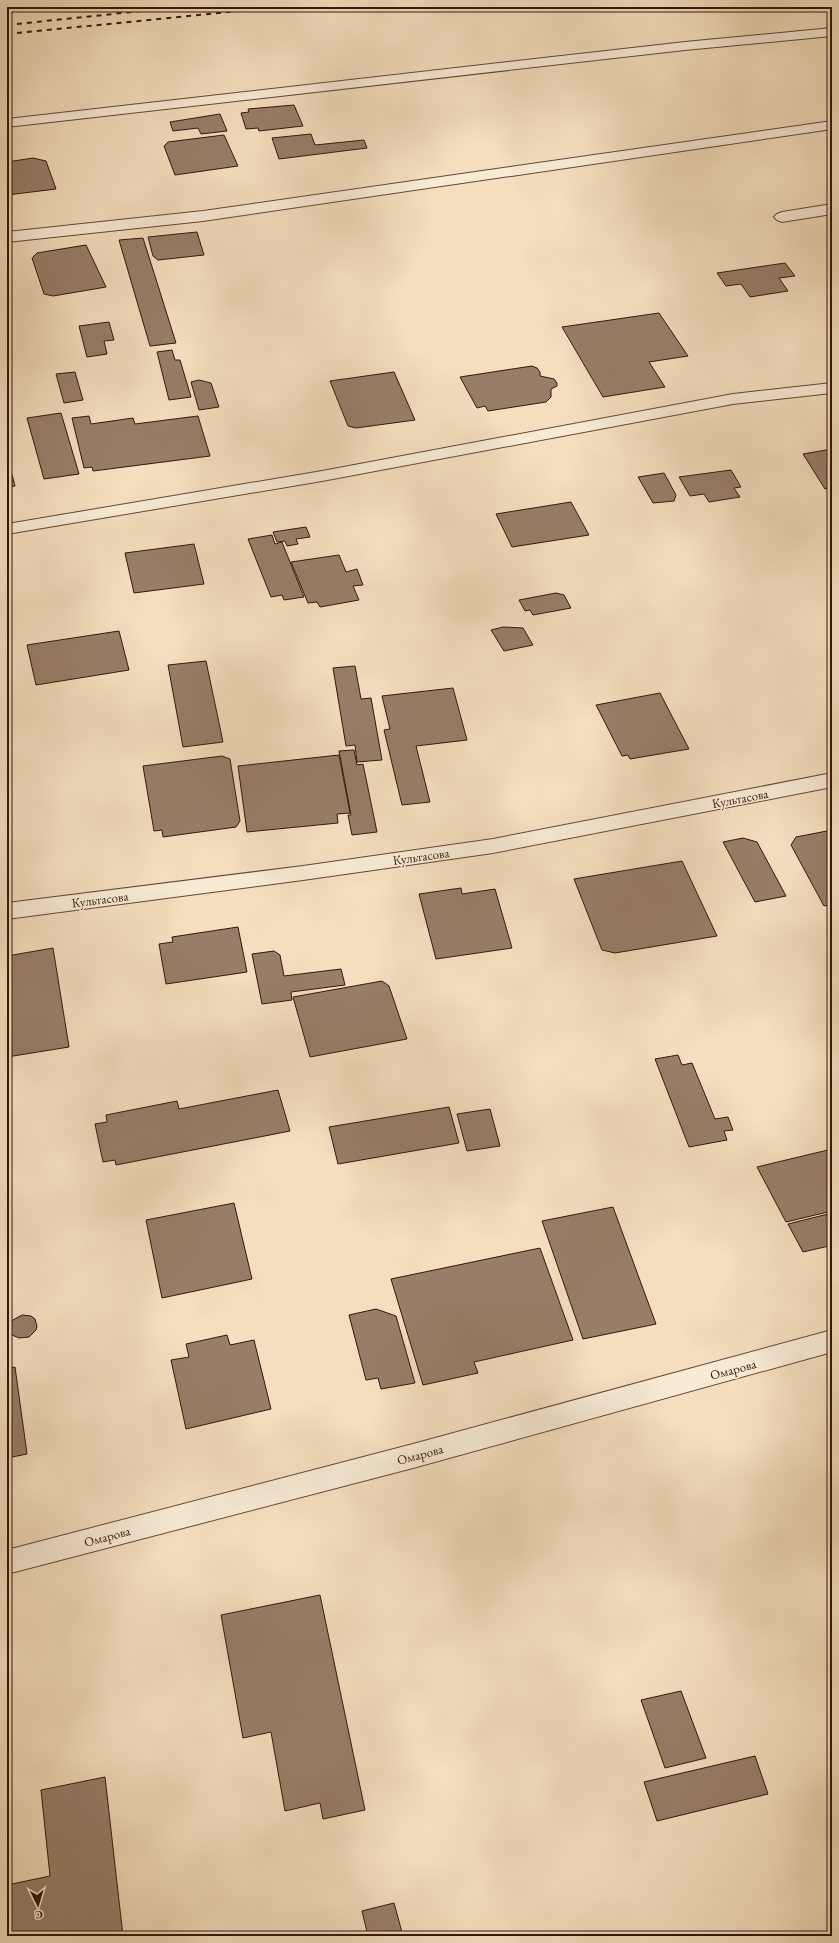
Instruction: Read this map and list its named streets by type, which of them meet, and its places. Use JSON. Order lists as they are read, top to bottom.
{
  "streets": {
    "street": ["Культасова", "Омарова"]
  },
  "north": "bottom"
}
